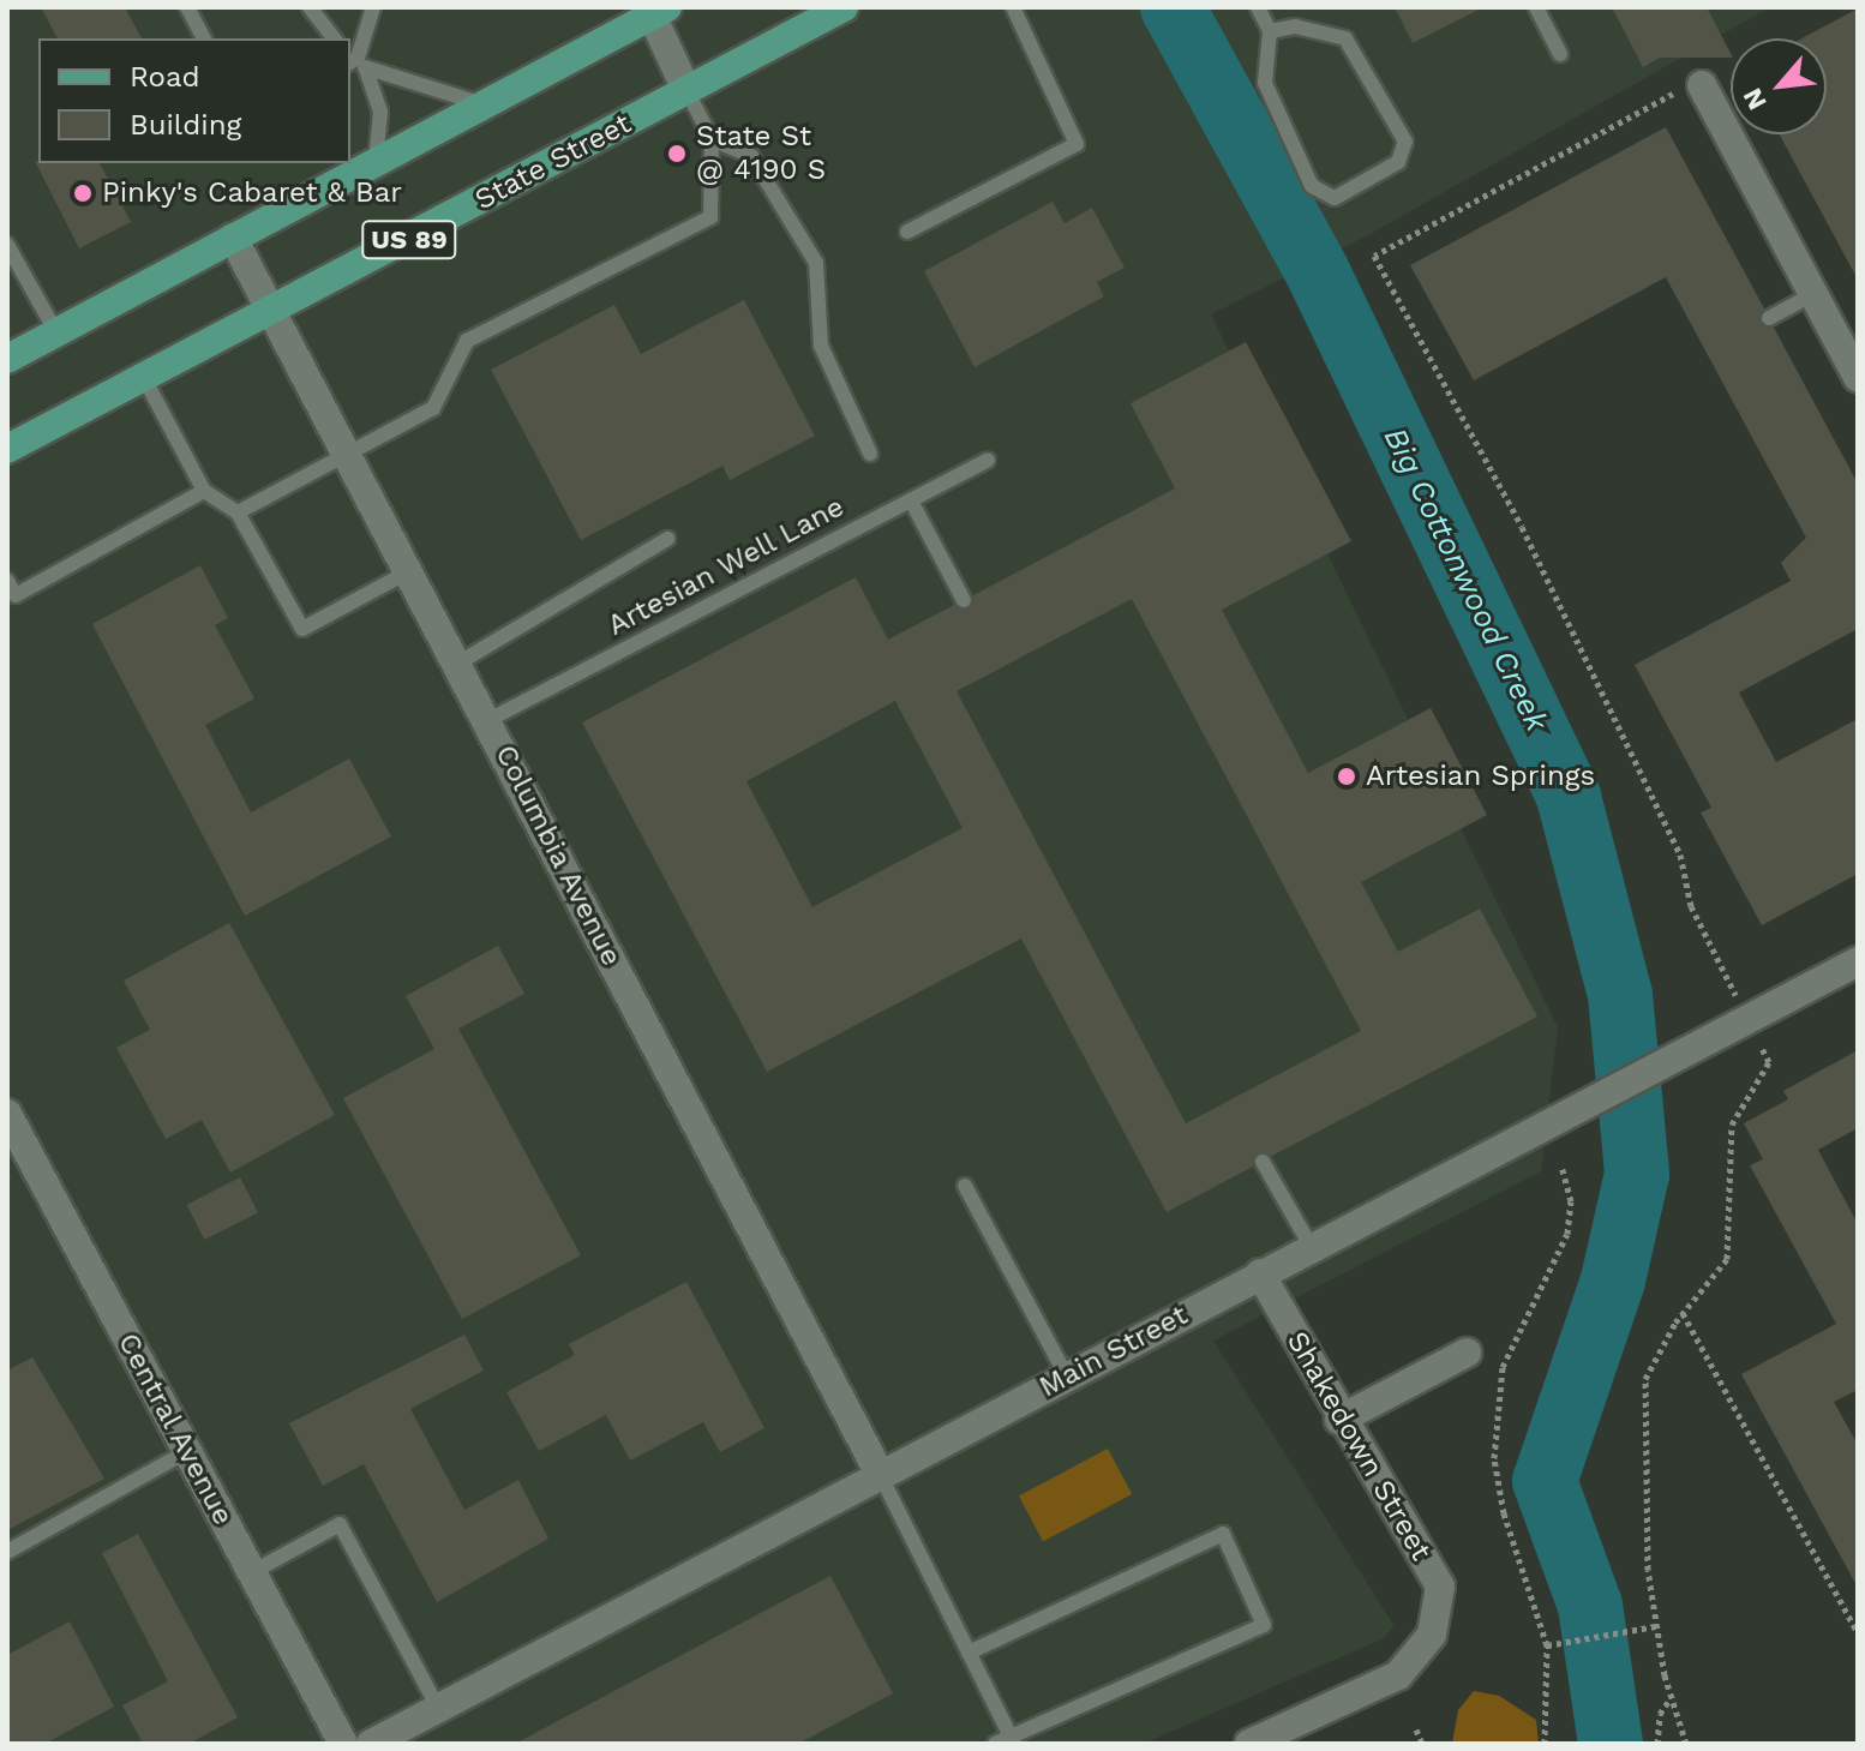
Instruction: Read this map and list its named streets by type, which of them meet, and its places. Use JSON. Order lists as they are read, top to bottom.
{
  "streets": {
    "main road": ["State Street", "US 89"],
    "street": [
      "Columbia Avenue",
      "Main Street",
      "Central Avenue",
      "Shakedown Street"
    ],
    "lane": ["Artesian Well Lane"]
  },
  "crossings": [
    ["State Street", "Columbia Avenue"],
    ["US 89", "Columbia Avenue"],
    ["Artesian Well Lane", "Columbia Avenue"],
    ["Columbia Avenue", "Main Street"],
    ["Main Street", "Shakedown Street"]
  ],
  "water": ["Big Cottonwood Creek"],
  "places": ["State St @ 4190 S", "Pinky's Cabaret & Bar", "Artesian Springs"],
  "legend": ["Road", "Building"],
  "north": "bottom left"
}
